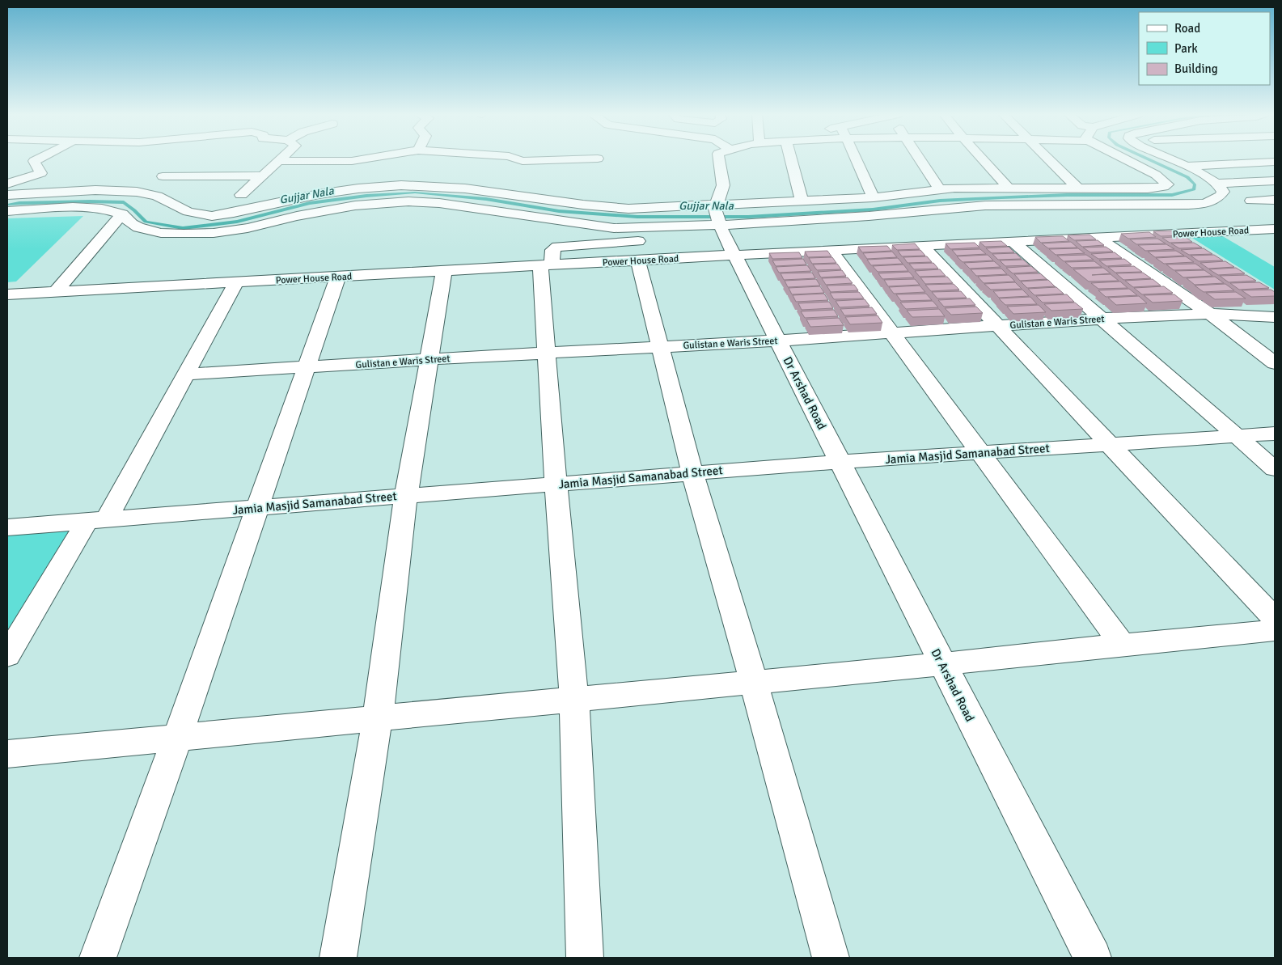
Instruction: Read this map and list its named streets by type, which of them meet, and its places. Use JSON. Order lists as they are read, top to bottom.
{
  "streets": {
    "street": [
      "Power House Road",
      "Gulistan e Waris Street",
      "Dr Arshad Road",
      "Jamia Masjid Samanabad Street"
    ]
  },
  "crossings": [
    ["Power House Road", "Dr Arshad Road"],
    ["Gulistan e Waris Street", "Dr Arshad Road"],
    ["Dr Arshad Road", "Jamia Masjid Samanabad Street"]
  ],
  "water": ["Gujjar Nala"],
  "legend": ["Road", "Park", "Building"]
}
